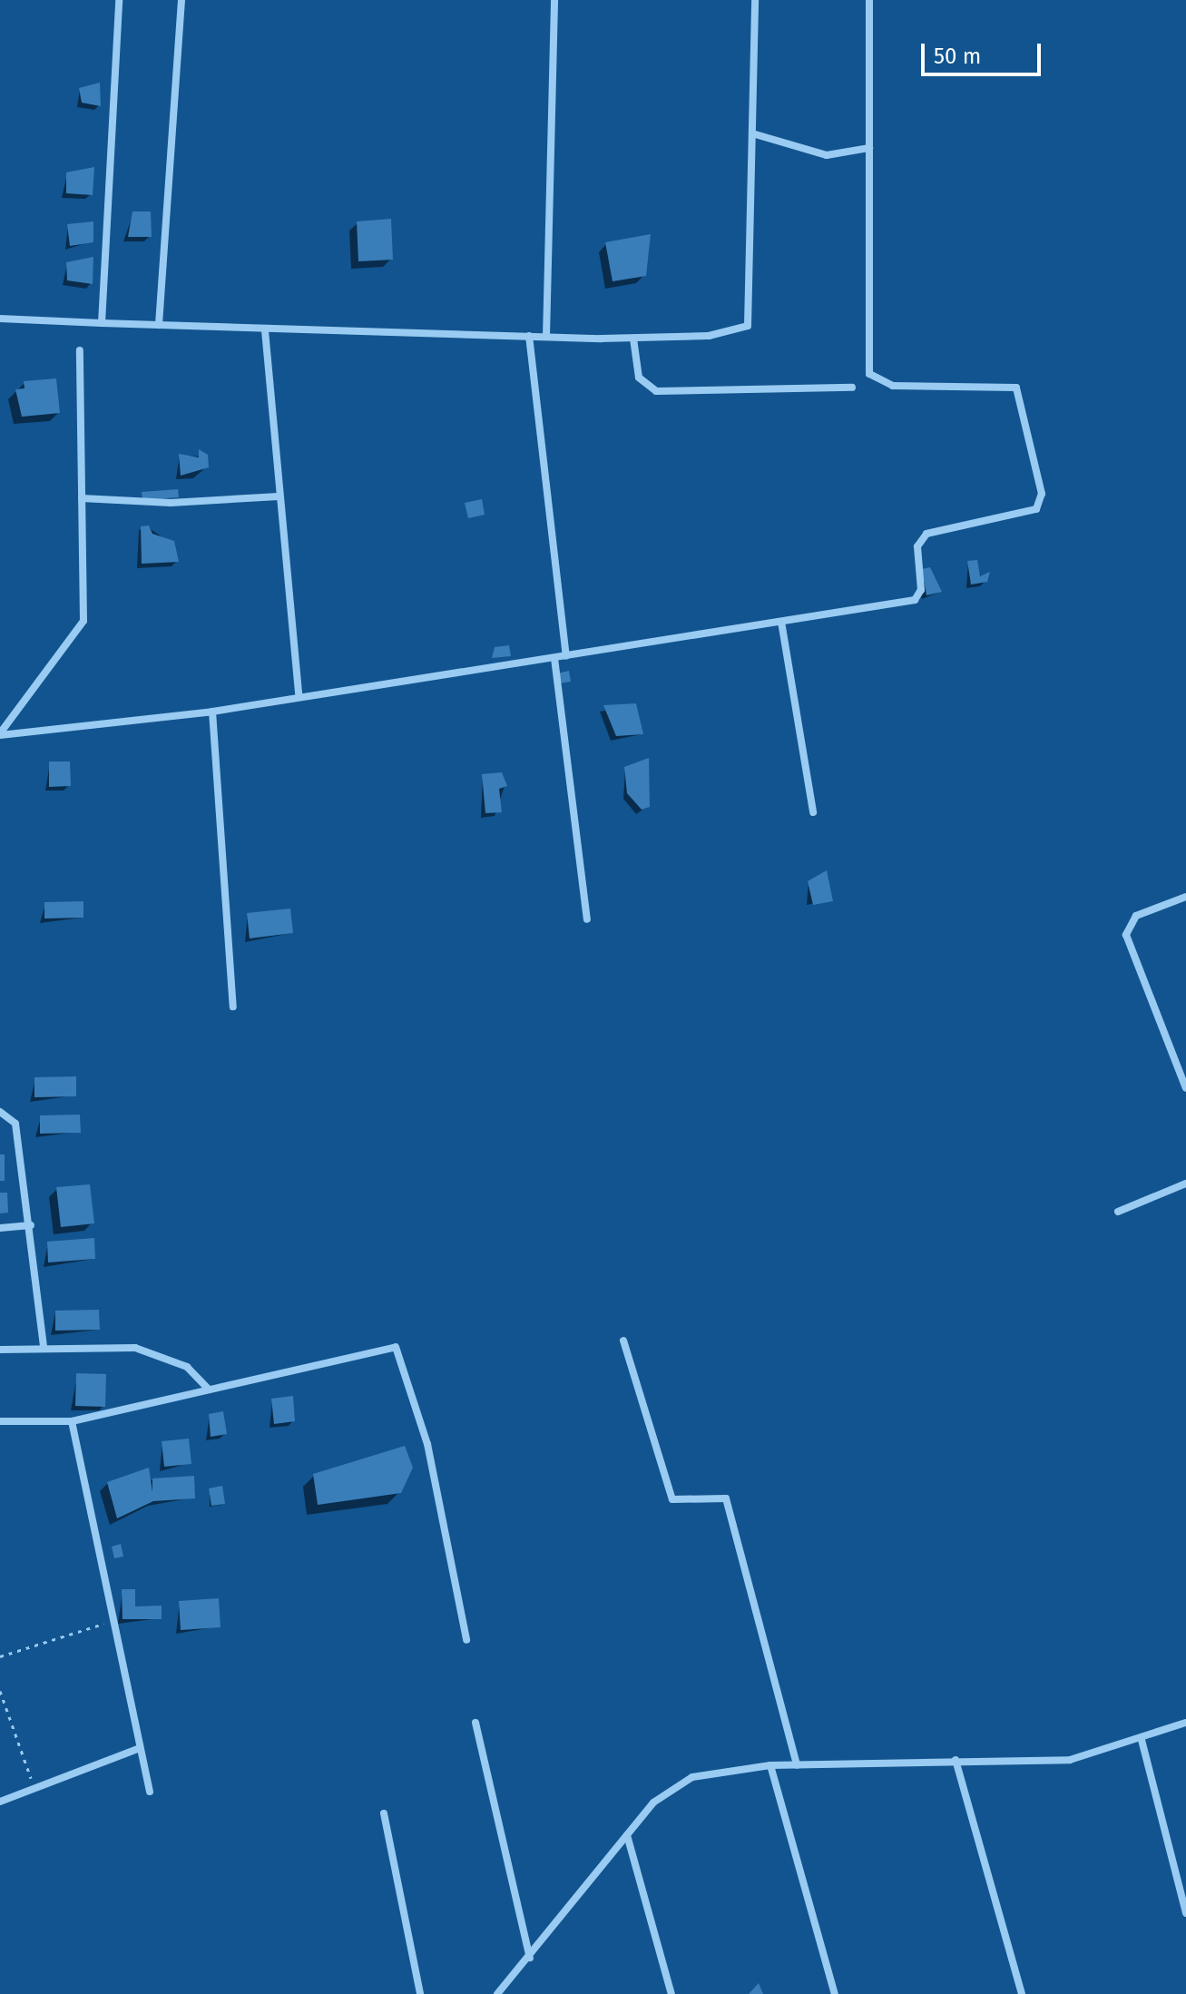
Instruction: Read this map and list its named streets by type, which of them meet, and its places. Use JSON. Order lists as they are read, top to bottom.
{
  "scale_bar": "50 m"
}
